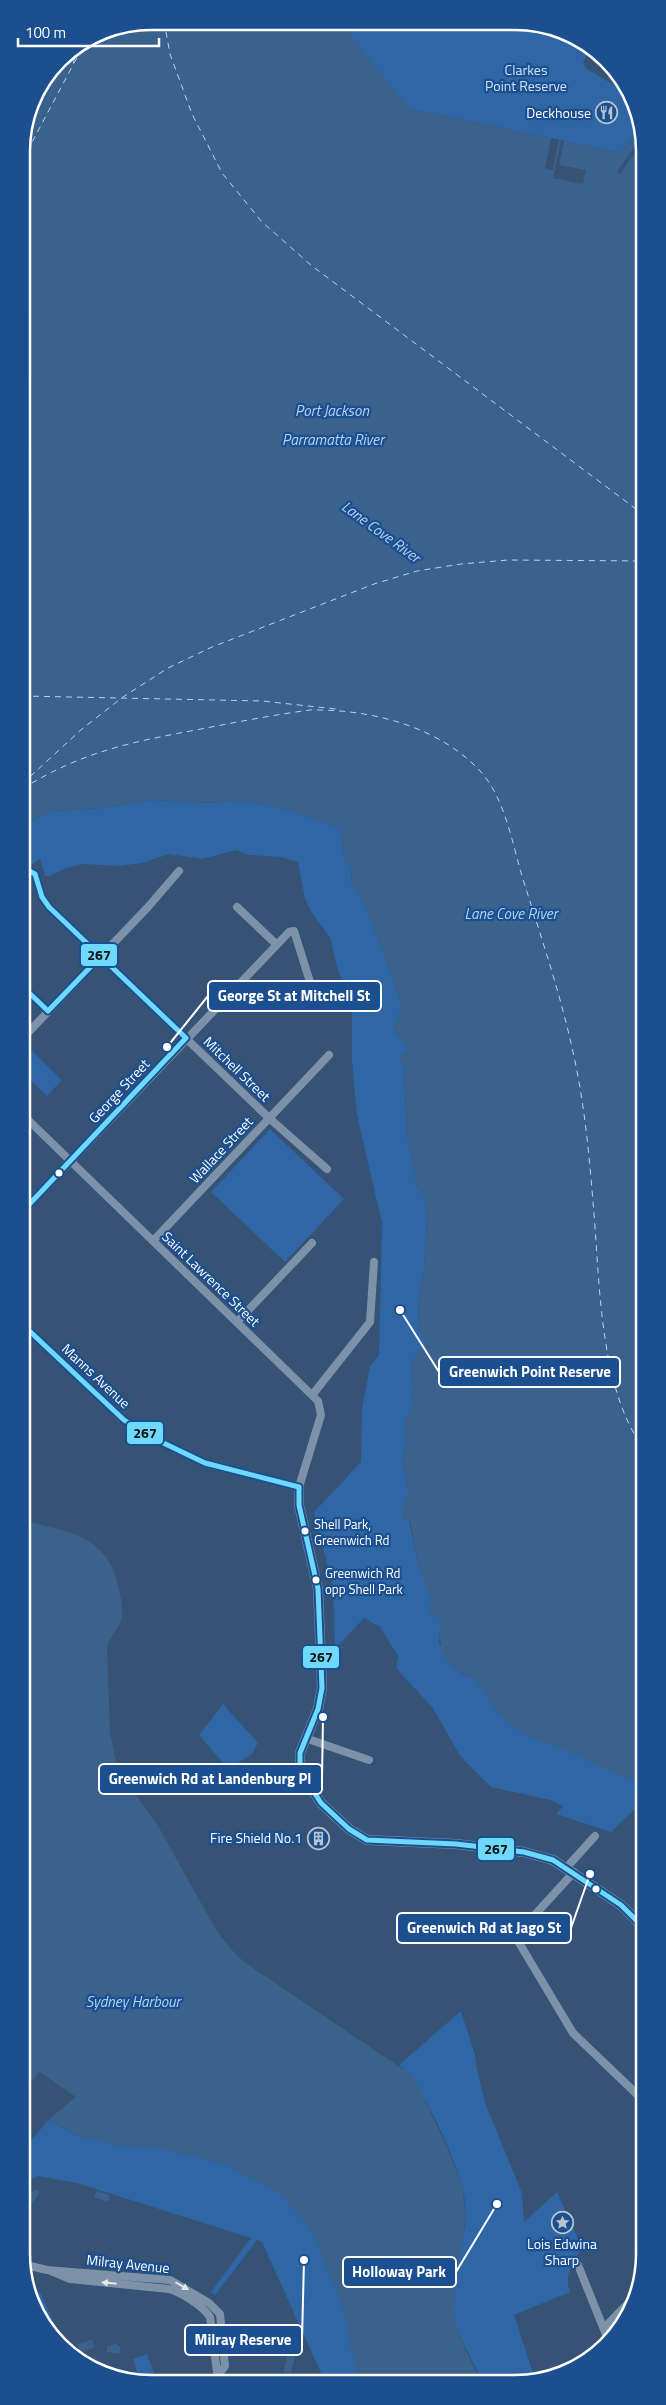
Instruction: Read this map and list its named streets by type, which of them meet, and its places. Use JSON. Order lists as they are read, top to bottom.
{
  "streets": {
    "street": [
      "Mitchell Street",
      "George Street",
      "Wallace Street",
      "Saint Lawrence Street",
      "Manns Avenue",
      "Milray Avenue"
    ]
  },
  "crossings": [
    ["Mitchell Street", "George Street"],
    ["Mitchell Street", "Wallace Street"],
    ["George Street", "Saint Lawrence Street"],
    ["Wallace Street", "Saint Lawrence Street"],
    ["Saint Lawrence Street", "Manns Avenue"]
  ],
  "water": [
    "Port Jackson",
    "Parramatta River",
    "Lane Cove River",
    "Sydney Harbour"
  ],
  "parks": ["Clarkes Point Reserve"],
  "places": {
    "restaurant": ["Deckhouse"],
    "other": [
      "George St at Mitchell St",
      "Greenwich Point Reserve",
      "Shell Park, Greenwich Rd",
      "Greenwich Rd opp Shell Park",
      "Greenwich Rd at Landenburg Pl",
      "Greenwich Rd at Jago St",
      "Holloway Park",
      "Milray Reserve"
    ],
    "building": ["Fire Shield No.1"],
    "place": ["Lois Edwina Sharp"]
  },
  "lines": ["transit line 267"],
  "scale_bar": "100 m"
}
